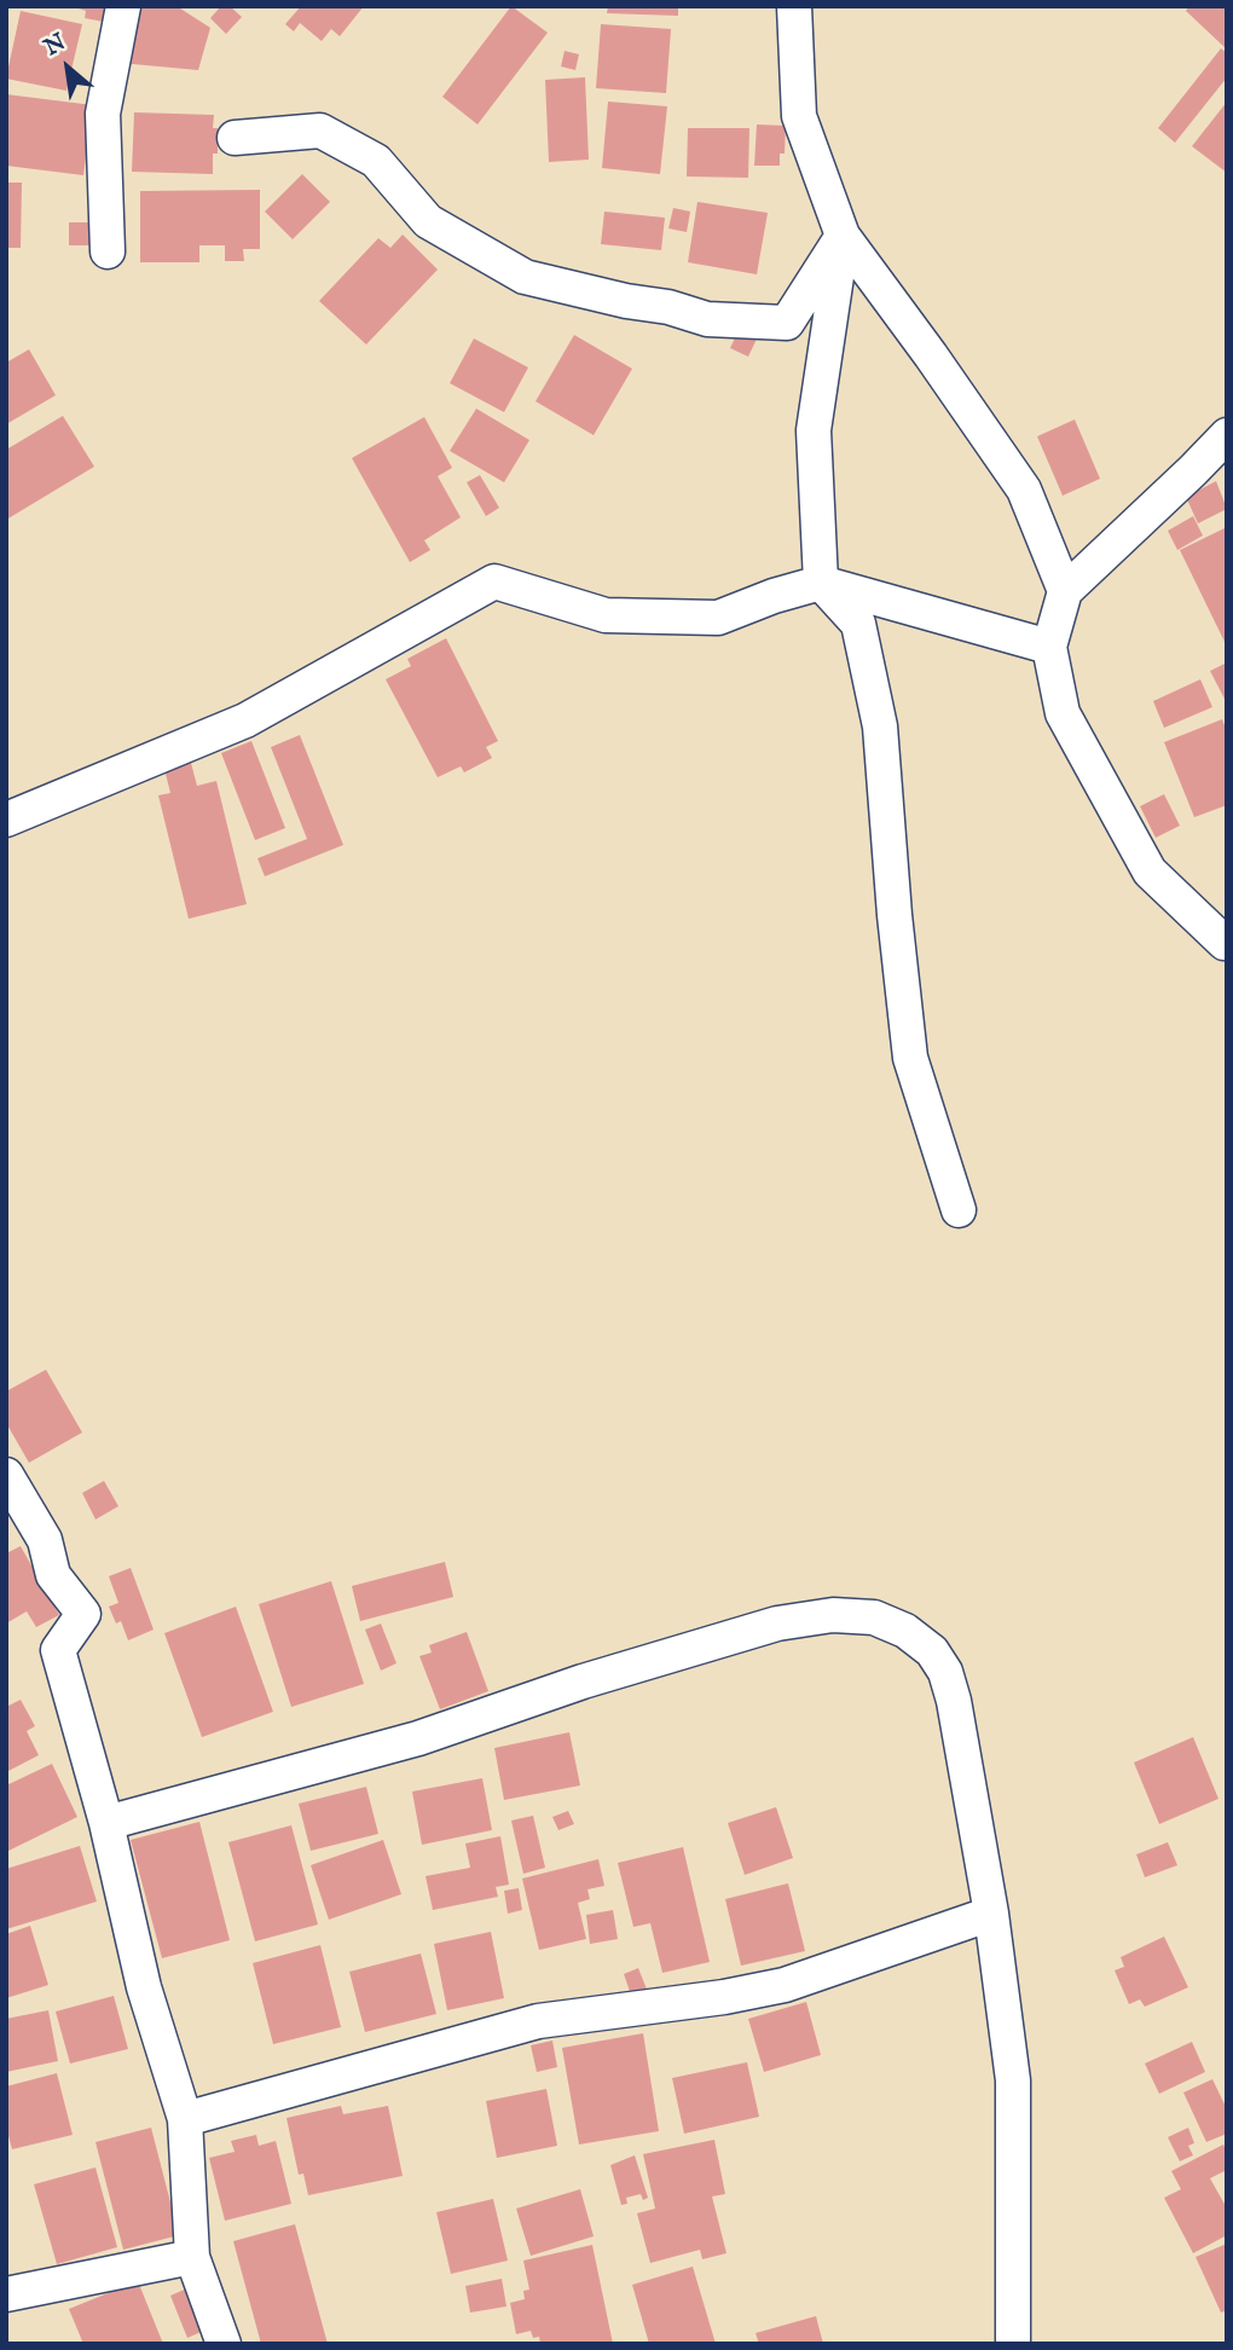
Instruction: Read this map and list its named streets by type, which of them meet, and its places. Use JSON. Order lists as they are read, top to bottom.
{
  "north": "top left"
}
